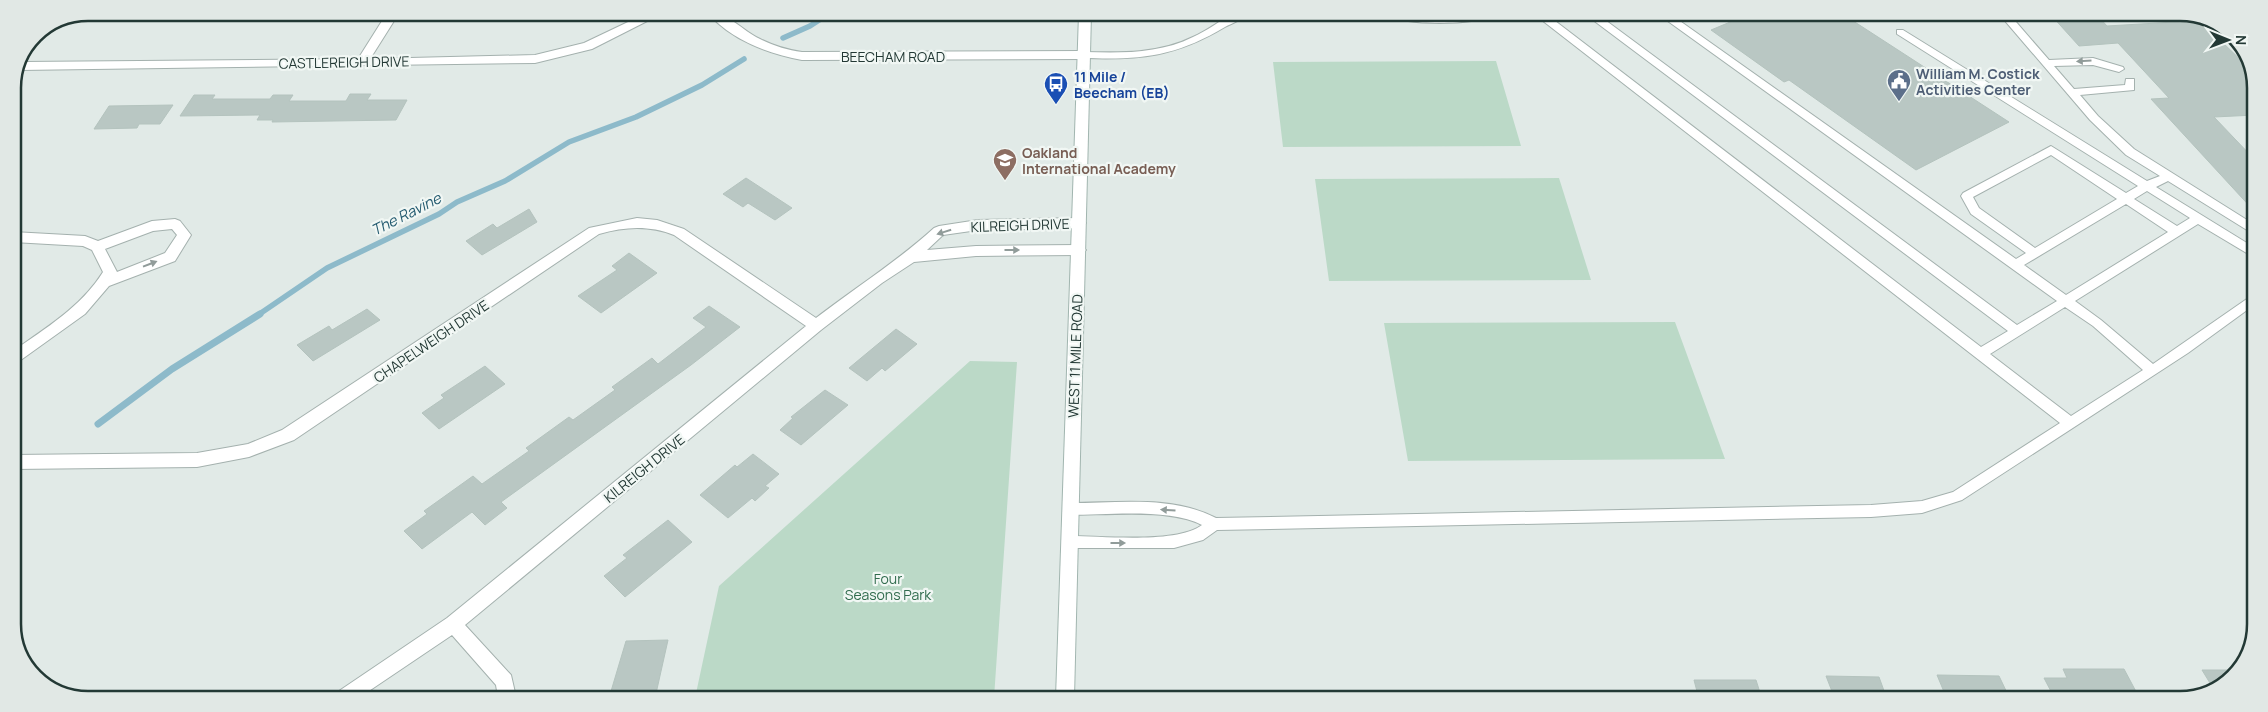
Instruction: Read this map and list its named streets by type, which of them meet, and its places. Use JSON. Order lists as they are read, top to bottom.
{
  "streets": {
    "street": [
      "BEECHAM ROAD",
      "CASTLEREIGH DRIVE",
      "KILREIGH DRIVE",
      "CHAPELWEIGH DRIVE",
      "WEST 11 MILE ROAD"
    ]
  },
  "crossings": [
    ["BEECHAM ROAD", "WEST 11 MILE ROAD"],
    ["KILREIGH DRIVE", "CHAPELWEIGH DRIVE"],
    ["KILREIGH DRIVE", "WEST 11 MILE ROAD"]
  ],
  "water": ["The Ravine"],
  "parks": ["Four Seasons Park"],
  "places": {
    "public building": ["William M. Costick Activities Center"],
    "bus stop": ["11 Mile / Beecham (EB)"],
    "school or university": ["Oakland International Academy"]
  },
  "north": "right"
}
